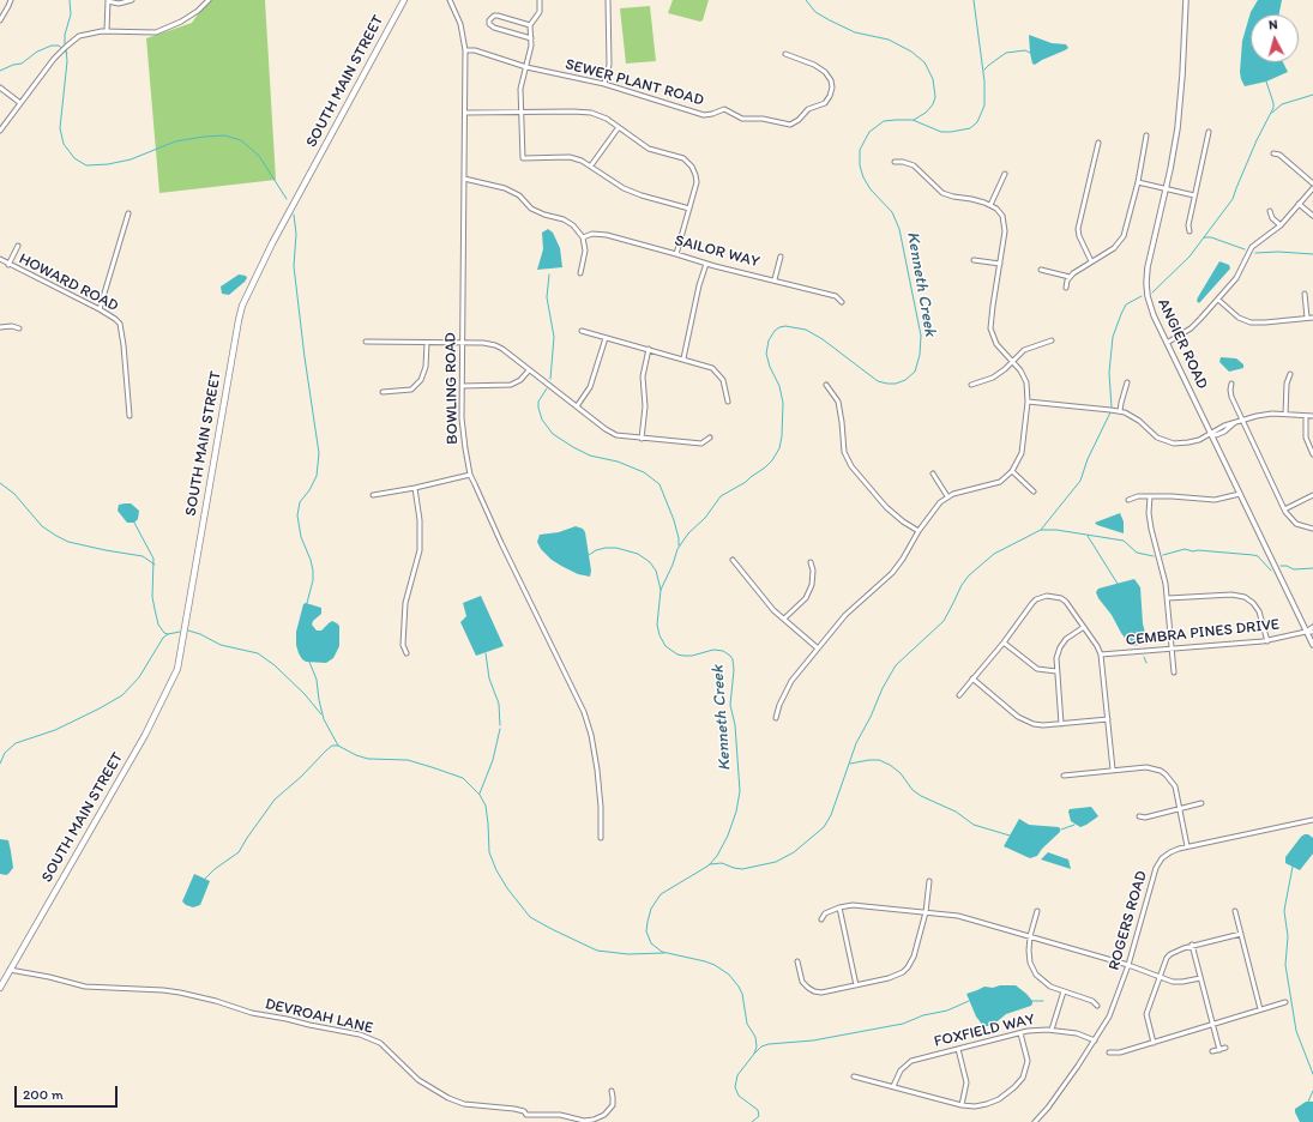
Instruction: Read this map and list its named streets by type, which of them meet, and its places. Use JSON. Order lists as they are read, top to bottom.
{
  "streets": {
    "highway": ["SOUTH MAIN STREET"],
    "street": [
      "SEWER PLANT ROAD",
      "SAILOR WAY",
      "HOWARD ROAD",
      "ANGIER ROAD",
      "BOWLING ROAD",
      "CEMBRA PINES DRIVE",
      "ROGERS ROAD",
      "DEVROAH LANE",
      "FOXFIELD WAY"
    ]
  },
  "crossings": [
    ["SOUTH MAIN STREET", "DEVROAH LANE"],
    ["SEWER PLANT ROAD", "BOWLING ROAD"],
    ["ANGIER ROAD", "CEMBRA PINES DRIVE"],
    ["ROGERS ROAD", "FOXFIELD WAY"]
  ],
  "water": ["Kenneth Creek"],
  "scale_bar": "200 m",
  "north": "top"
}
